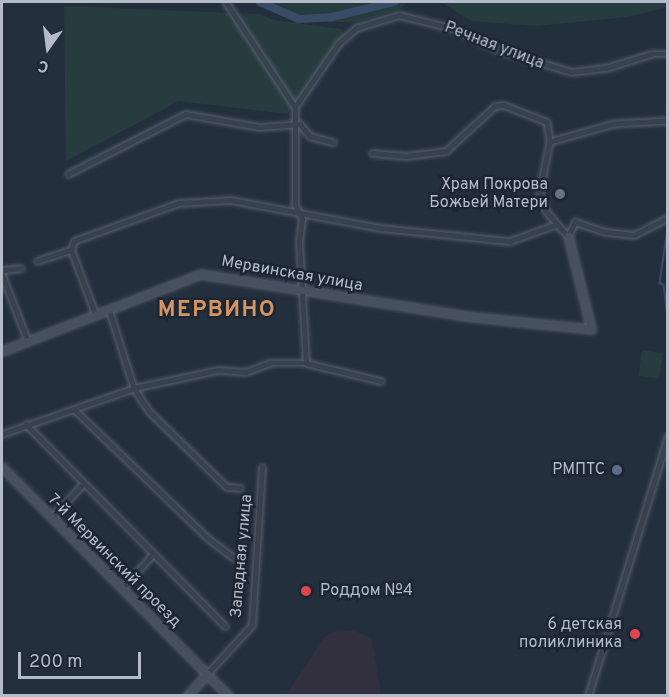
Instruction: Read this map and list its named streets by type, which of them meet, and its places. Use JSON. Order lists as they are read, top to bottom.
{
  "streets": {
    "street": [
      "Речная улица",
      "Мервинская улица",
      "Западная улица",
      "7-й Мервинский проезд"
    ]
  },
  "crossings": [
    ["Речная улица", "Мервинская улица"],
    ["Западная улица", "7-й Мервинский проезд"]
  ],
  "districts": ["МЕРВИНО"],
  "places": [
    "Храм Покрова Божьей Матери",
    "РМПТС",
    "Роддом №4",
    "6 детская поликлиника"
  ],
  "scale_bar": "200 m",
  "north": "bottom"
}
